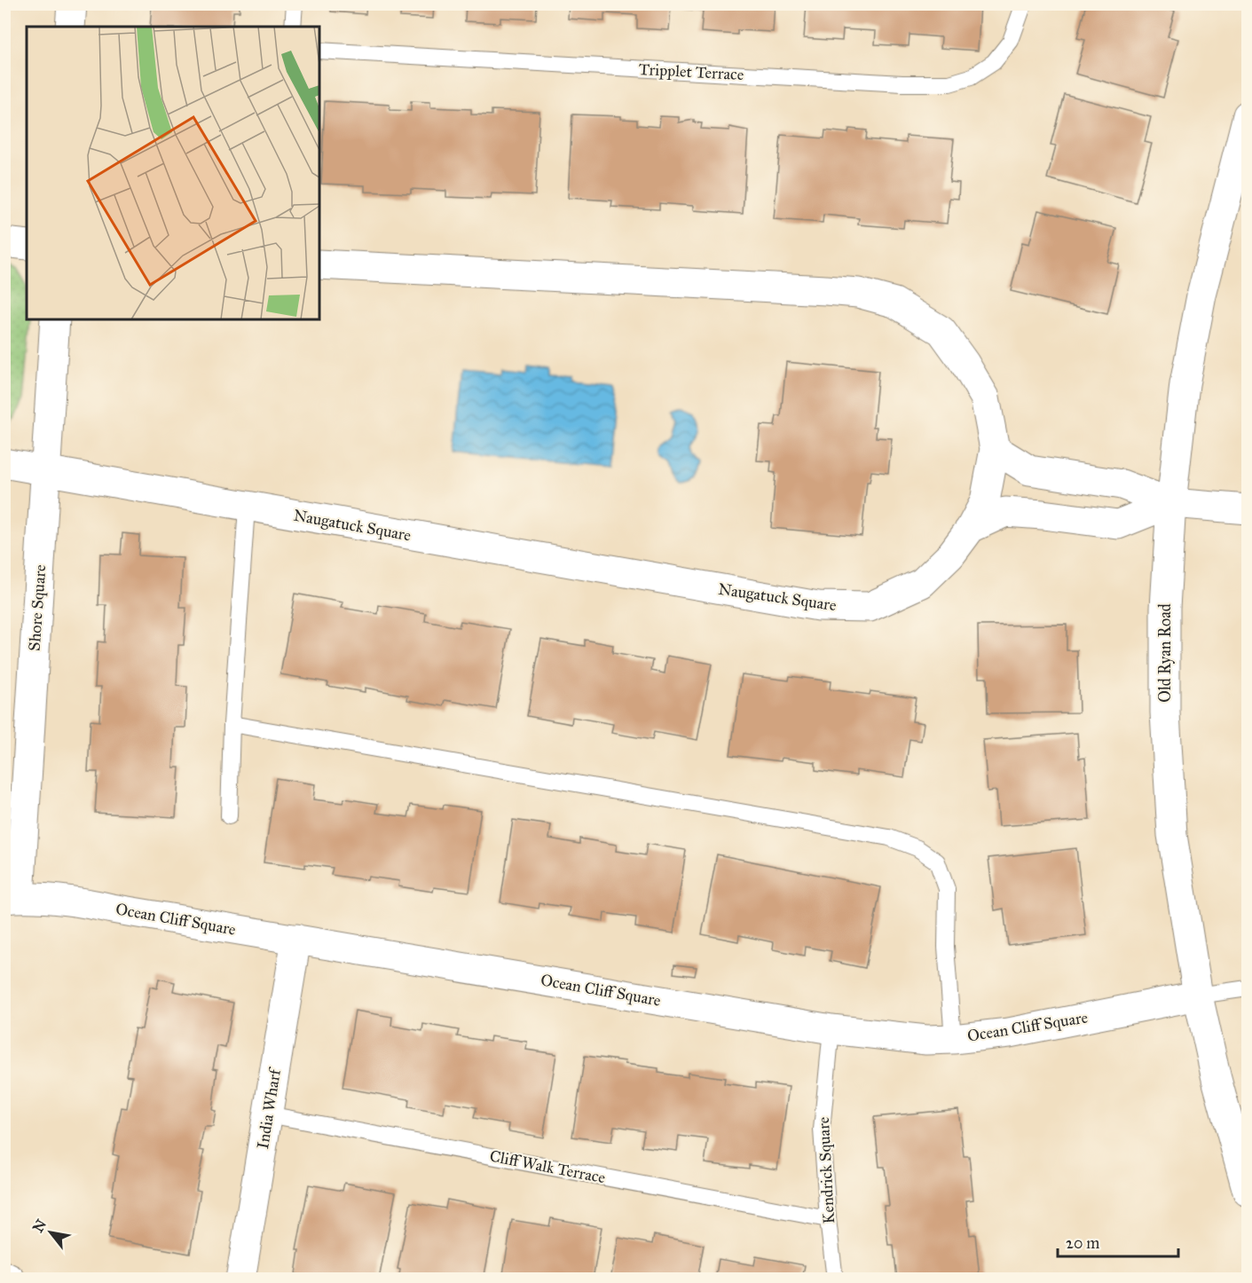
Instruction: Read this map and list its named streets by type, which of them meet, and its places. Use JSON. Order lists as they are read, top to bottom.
{
  "streets": {
    "street": [
      "Naugatuck Square",
      "Shore Square",
      "Old Ryan Road",
      "Ocean Cliff Square",
      "India Wharf"
    ],
    "lane": ["Tripplet Terrace", "Cliff Walk Terrace", "Kendrick Square"]
  },
  "crossings": [
    ["Naugatuck Square", "Shore Square"],
    ["Shore Square", "Ocean Cliff Square"],
    ["Old Ryan Road", "Ocean Cliff Square"],
    ["Ocean Cliff Square", "India Wharf"],
    ["Ocean Cliff Square", "Kendrick Square"],
    ["India Wharf", "Cliff Walk Terrace"],
    ["Cliff Walk Terrace", "Kendrick Square"]
  ],
  "scale_bar": "20 m",
  "north": "top left"
}
